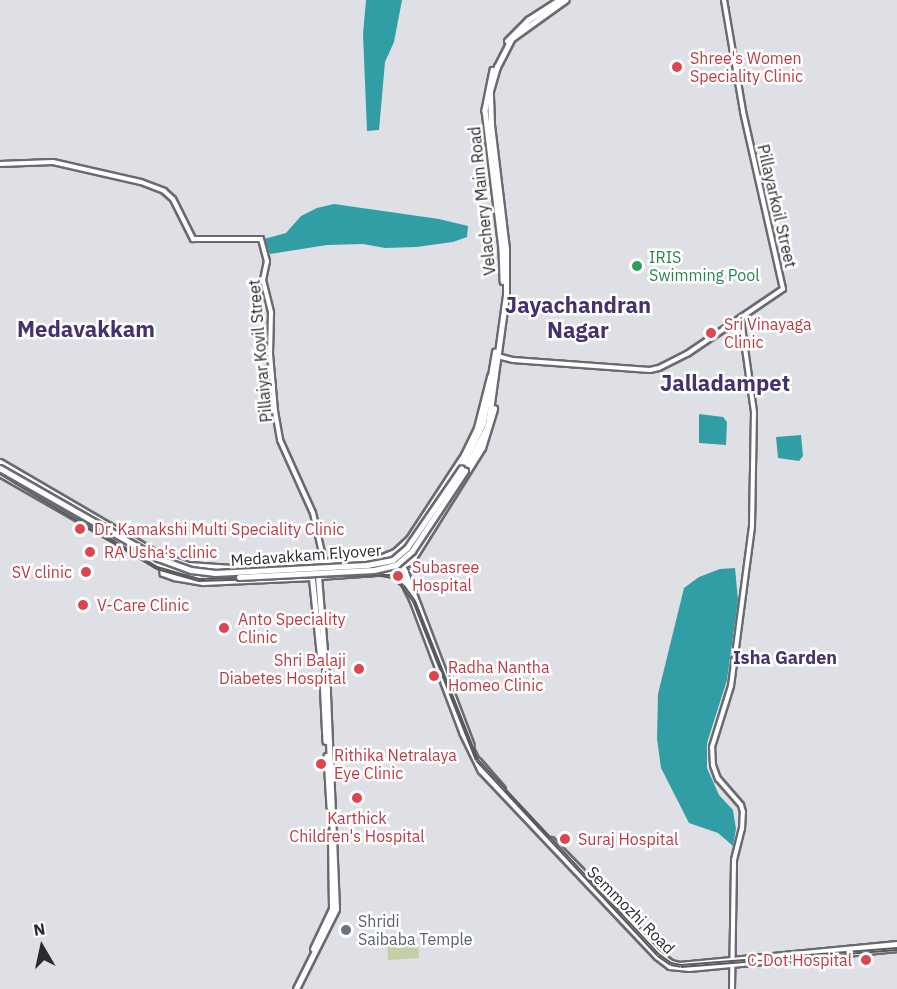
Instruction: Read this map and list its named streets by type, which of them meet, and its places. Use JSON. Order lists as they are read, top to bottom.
{
  "streets": {
    "main road": ["Velachery Main Road", "Medavakkam Flyover", "Semmozhi Road"],
    "street": ["Pillayarkoil Street", "Pillaiyar Kovil Street"]
  },
  "crossings": [
    ["Velachery Main Road", "Pillayarkoil Street"],
    ["Velachery Main Road", "Medavakkam Flyover"],
    ["Velachery Main Road", "Semmozhi Road"]
  ],
  "districts": [
    "Jayachandran Nagar",
    "Medavakkam",
    "Jalladampet",
    "Isha Garden"
  ],
  "places": [
    "Shree's Women Speciality Clinic",
    "IRIS Swimming Pool",
    "Sri Vinayaga Clinic",
    "Dr. Kamakshi Multi Speciality Clinic",
    "RA Usha's clinic",
    "SV clinic",
    "Subasree Hospital",
    "V-Care Clinic",
    "Anto Speciality Clinic",
    "Shri Balaji Diabetes Hospital",
    "Radha Nantha Homeo Clinic",
    "Rithika Netralaya Eye Clinic",
    "Karthick Children's Hospital",
    "Suraj Hospital",
    "Shridi Saibaba Temple",
    "C-Dot Hospital"
  ],
  "north": "top"
}
